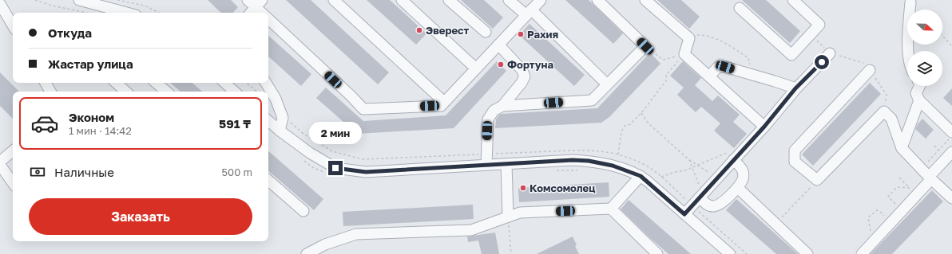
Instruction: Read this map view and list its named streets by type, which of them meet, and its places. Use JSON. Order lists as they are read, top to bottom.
{
  "places": [
    "Эверест",
    "Рахия",
    "Фортуна",
    "Комсомолец"
  ],
  "north": "right",
  "page": {
    "banner": ["Откуда", "Жастар улица"],
    "list": [
      {
        "name": "Эконом",
        "note": "1 мин · 14:42",
        "value": "591 ₸"
      }
    ],
    "bubble": "2 мин",
    "pay": ["Наличные", "500 m"],
    "buttons": "Заказать"
  }
}
